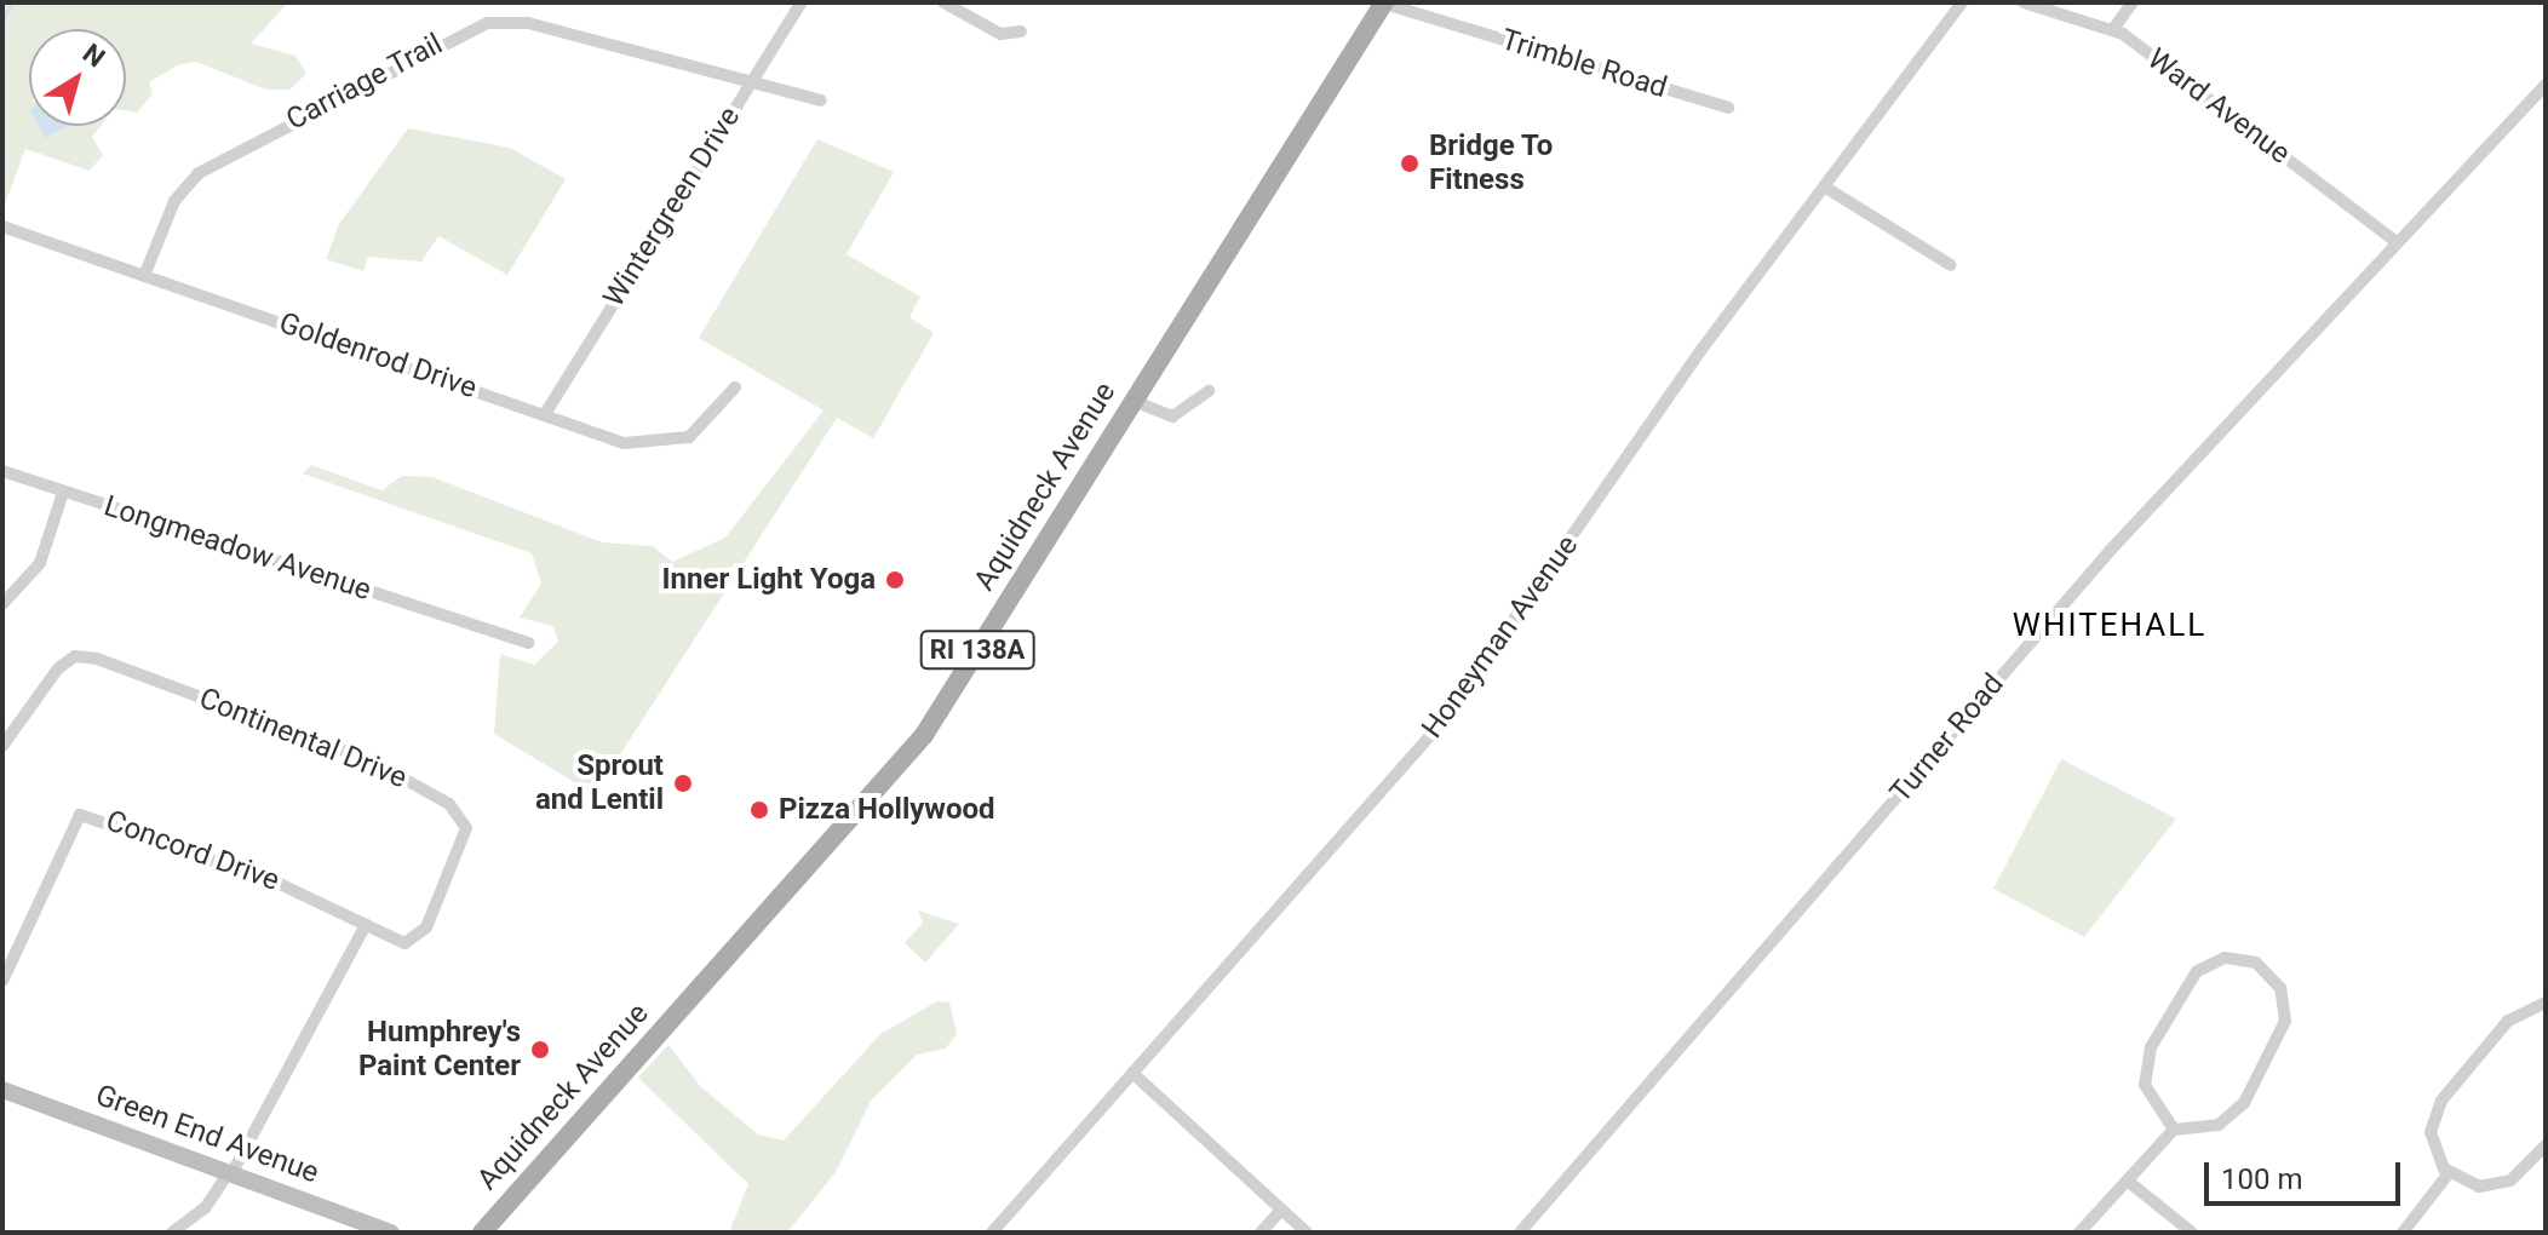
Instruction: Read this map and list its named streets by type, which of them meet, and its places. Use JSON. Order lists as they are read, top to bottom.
{
  "streets": {
    "main road": ["Aquidneck Avenue", "RI 138A", "Green End Avenue"],
    "street": [
      "Trimble Road",
      "Carriage Trail",
      "Ward Avenue",
      "Wintergreen Drive",
      "Goldenrod Drive",
      "Longmeadow Avenue",
      "Honeyman Avenue",
      "Continental Drive",
      "Turner Road",
      "Concord Drive"
    ]
  },
  "crossings": [
    ["Trimble Road", "Aquidneck Avenue"],
    ["Carriage Trail", "Wintergreen Drive"],
    ["Carriage Trail", "Goldenrod Drive"],
    ["Ward Avenue", "Turner Road"],
    ["Wintergreen Drive", "Goldenrod Drive"],
    ["Continental Drive", "Concord Drive"]
  ],
  "districts": ["WHITEHALL"],
  "places": [
    "Bridge To Fitness",
    "Inner Light Yoga",
    "Sprout and Lentil",
    "Pizza Hollywood",
    "Humphrey's Paint Center"
  ],
  "scale_bar": "100 m",
  "north": "top right"
}
